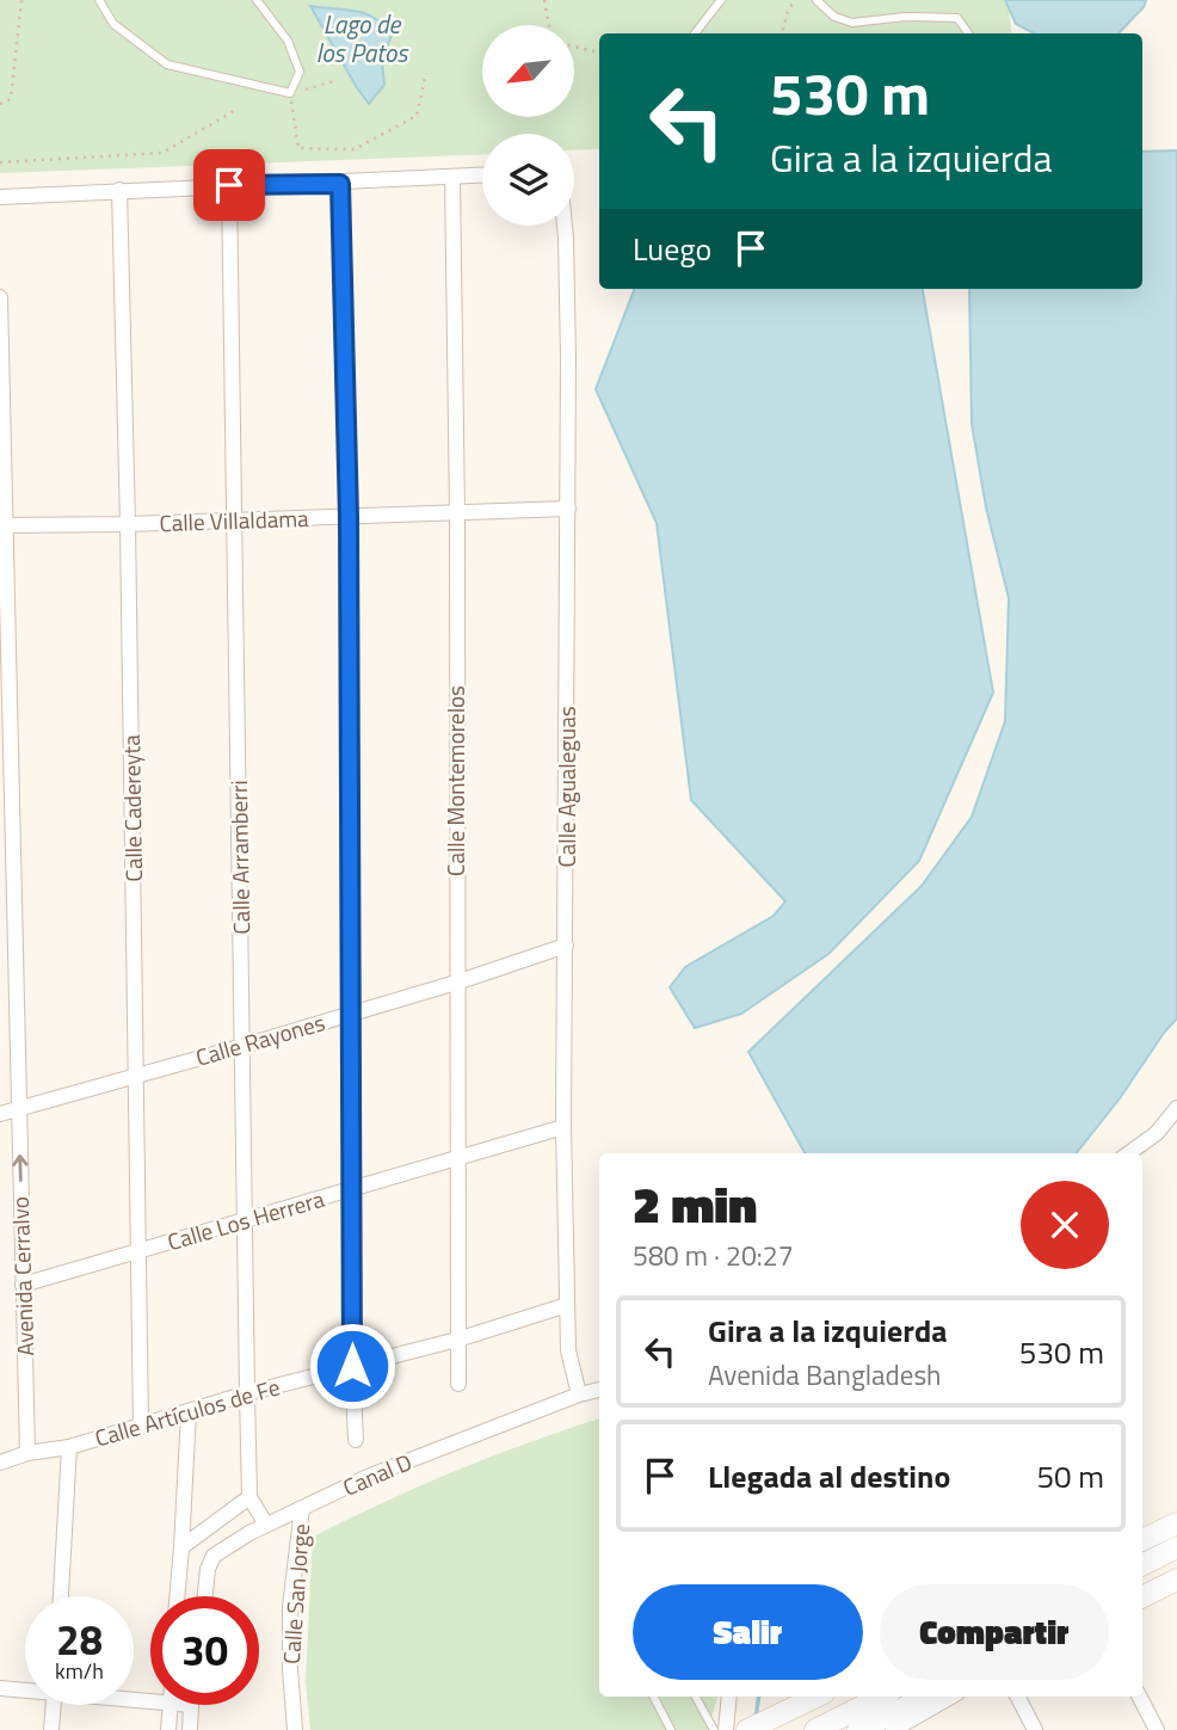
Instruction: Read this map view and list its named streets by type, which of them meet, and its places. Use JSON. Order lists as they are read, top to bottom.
{
  "streets": {
    "street": [
      "Calle Villaldama",
      "Calle Montemorelos",
      "Calle Agualeguas",
      "Calle Cadereyta",
      "Calle Arramberri",
      "Calle Rayones",
      "Calle Los Herrera",
      "Avenida Cerralvo",
      "Calle Artículos de Fe",
      "Canal D",
      "Calle San Jorge"
    ]
  },
  "crossings": [
    ["Calle Villaldama", "Calle Montemorelos"],
    ["Calle Villaldama", "Calle Agualeguas"],
    ["Calle Villaldama", "Calle Cadereyta"],
    ["Calle Villaldama", "Calle Arramberri"],
    ["Calle Villaldama", "Avenida Cerralvo"],
    ["Calle Montemorelos", "Calle Rayones"],
    ["Calle Montemorelos", "Calle Los Herrera"],
    ["Calle Montemorelos", "Calle Artículos de Fe"],
    ["Calle Agualeguas", "Calle Rayones"],
    ["Calle Agualeguas", "Calle Los Herrera"],
    ["Calle Agualeguas", "Calle Artículos de Fe"],
    ["Calle Agualeguas", "Canal D"],
    ["Calle Cadereyta", "Calle Rayones"],
    ["Calle Cadereyta", "Calle Los Herrera"],
    ["Calle Cadereyta", "Calle Artículos de Fe"],
    ["Calle Arramberri", "Calle Rayones"],
    ["Calle Arramberri", "Calle Los Herrera"],
    ["Calle Arramberri", "Calle Artículos de Fe"],
    ["Calle Rayones", "Avenida Cerralvo"],
    ["Calle Los Herrera", "Avenida Cerralvo"],
    ["Avenida Cerralvo", "Calle Artículos de Fe"],
    ["Canal D", "Calle San Jorge"]
  ],
  "water": ["Lago de los Patos"],
  "north": "bottom left",
  "page": {
    "turn": ["530 m", "Gira a la izquierda"],
    "then": "Luego",
    "heading": ["2 min", "580 m · 20:27"],
    "list": [
      {
        "name": "Gira a la izquierda",
        "note": "Avenida Bangladesh",
        "value": "530 m"
      },
      {
        "name": "Llegada al destino",
        "value": "50 m"
      }
    ],
    "buttons": ["Salir", "Compartir"],
    "speed": "28 km/h",
    "limit": "30"
  }
}
